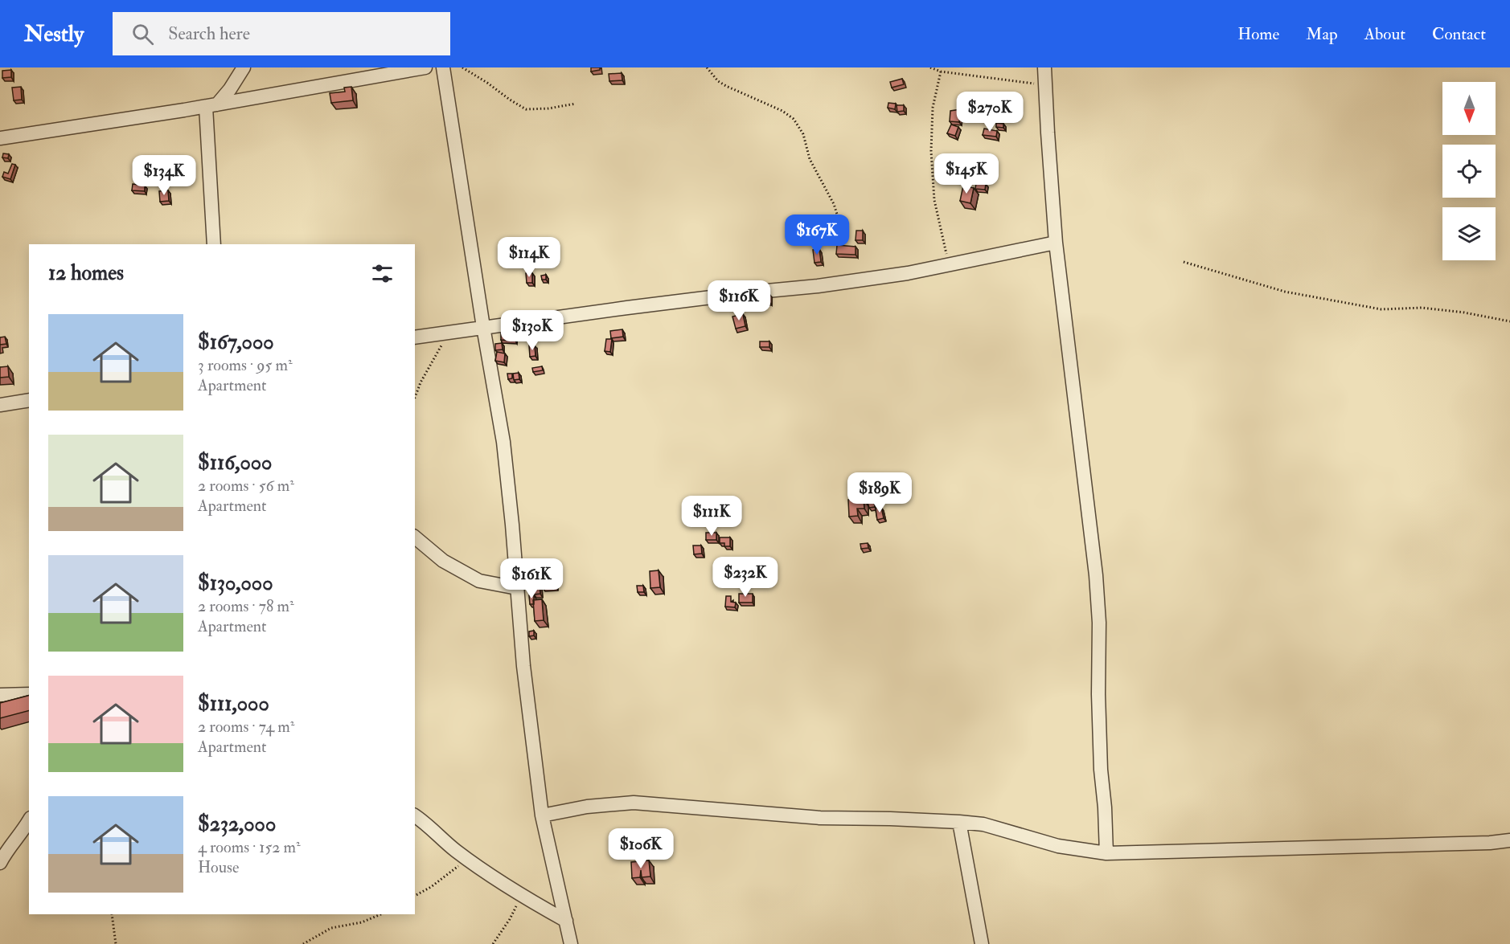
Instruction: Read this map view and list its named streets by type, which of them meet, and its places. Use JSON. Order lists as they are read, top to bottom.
{
  "north": "bottom",
  "page": {
    "header": "Nestly",
    "search": "Search here",
    "nav": [
      "Home",
      "Map",
      "About",
      "Contact"
    ],
    "price": [
      "$270K",
      "$145K",
      "$134K",
      "$167K",
      "$114K",
      "$116K",
      "$130K",
      "$189K",
      "$111K",
      "$232K",
      "$161K",
      "$106K"
    ],
    "heading": "12 homes",
    "list": [
      {
        "name": "$167,000",
        "note": "3 rooms · 95 m² · Apartment"
      },
      {
        "name": "$116,000",
        "note": "2 rooms · 56 m² · Apartment"
      },
      {
        "name": "$130,000",
        "note": "2 rooms · 78 m² · Apartment"
      },
      {
        "name": "$111,000",
        "note": "2 rooms · 74 m² · Apartment"
      },
      {
        "name": "$232,000",
        "note": "4 rooms · 152 m² · House"
      }
    ]
  }
}
